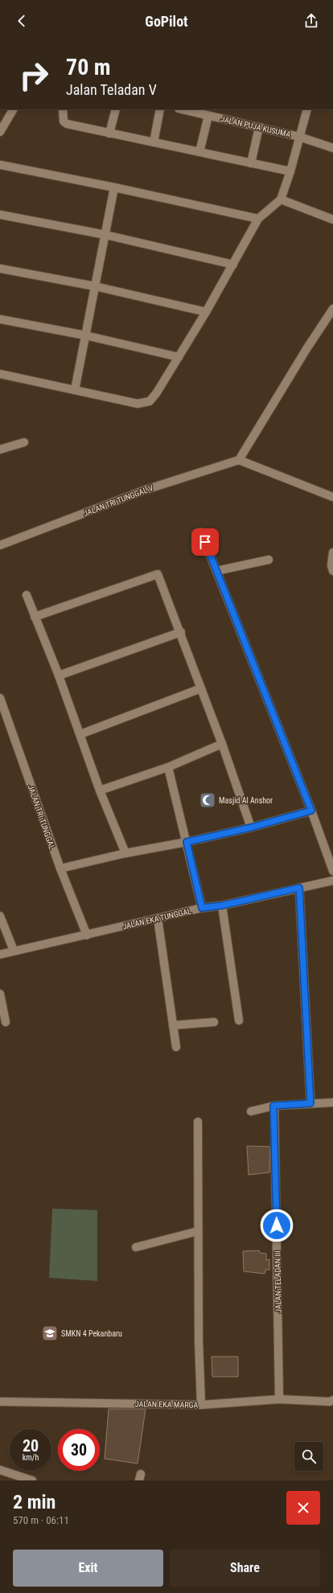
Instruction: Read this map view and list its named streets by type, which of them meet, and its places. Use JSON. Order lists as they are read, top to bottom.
{
  "streets": {
    "street": [
      "JALAN PUJA KUSUMA",
      "JALAN TRI TUNGGAL V",
      "JALAN TRI TUNGGAL",
      "JALAN EKA TUNGGAL",
      "JALAN TELADAN III",
      "JALAN EKA MARGA"
    ]
  },
  "crossings": [
    ["JALAN TRI TUNGGAL", "JALAN EKA TUNGGAL"],
    ["JALAN TELADAN III", "JALAN EKA MARGA"]
  ],
  "places": {
    "mosque": ["Masjid Al Anshor"],
    "school or university": ["SMKN 4 Pekanbaru"]
  },
  "page": {
    "header": "GoPilot",
    "turn": ["70 m", "Jalan Teladan V"],
    "speed": "20 km/h",
    "limit": "30",
    "heading": ["2 min", "570 m · 06:11"],
    "buttons": ["Exit", "Share"]
  }
}
